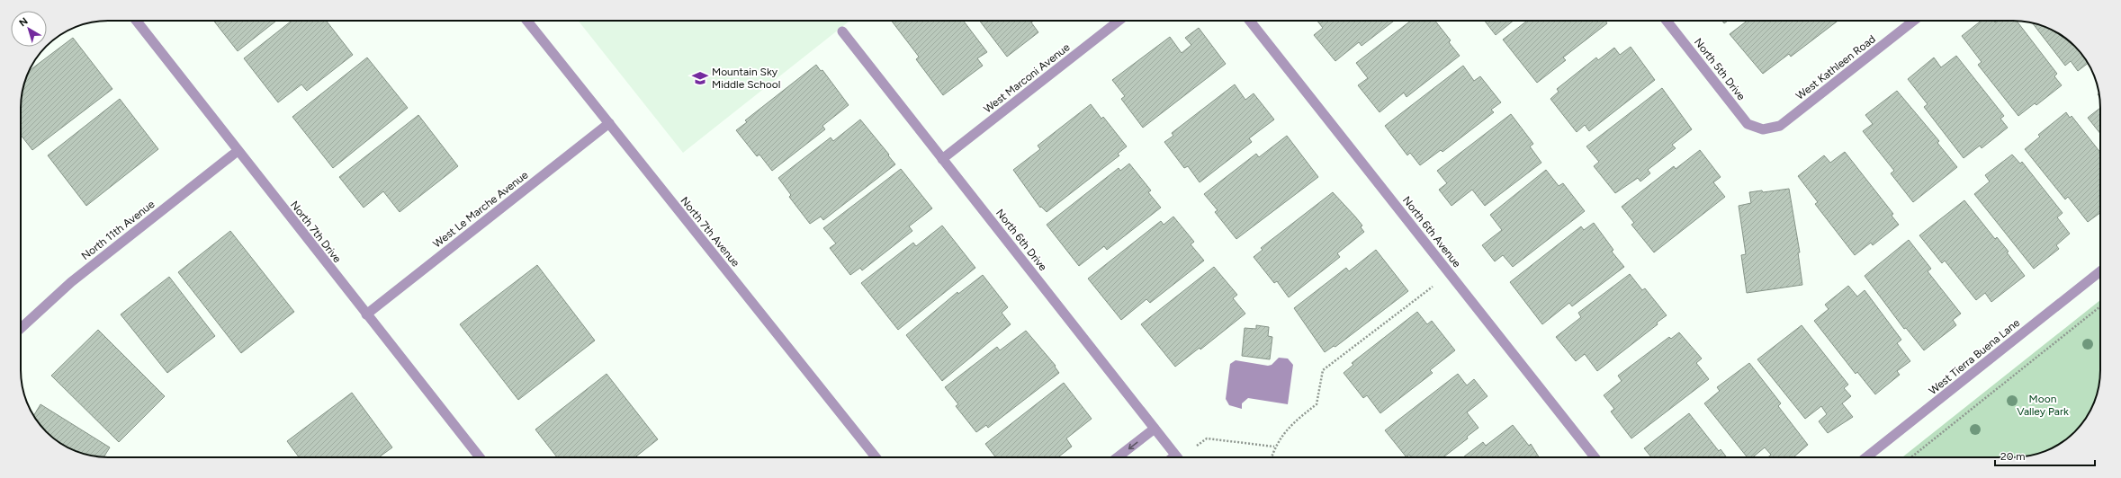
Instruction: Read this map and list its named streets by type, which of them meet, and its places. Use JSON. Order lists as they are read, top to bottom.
{
  "streets": {
    "street": [
      "West Kathleen Road",
      "North 5th Drive",
      "West Marconi Avenue",
      "West Le Marche Avenue",
      "North 11th Avenue",
      "North 7th Drive",
      "North 7th Avenue",
      "North 6th Avenue",
      "North 6th Drive",
      "West Tierra Buena Lane"
    ]
  },
  "crossings": [
    ["West Kathleen Road", "North 5th Drive"],
    ["West Marconi Avenue", "North 6th Drive"],
    ["West Le Marche Avenue", "North 7th Drive"],
    ["West Le Marche Avenue", "North 7th Avenue"],
    ["North 11th Avenue", "North 7th Drive"]
  ],
  "parks": ["Moon Valley Park"],
  "places": {
    "school or university": ["Mountain Sky Middle School"]
  },
  "scale_bar": "20 m",
  "north": "top left"
}
